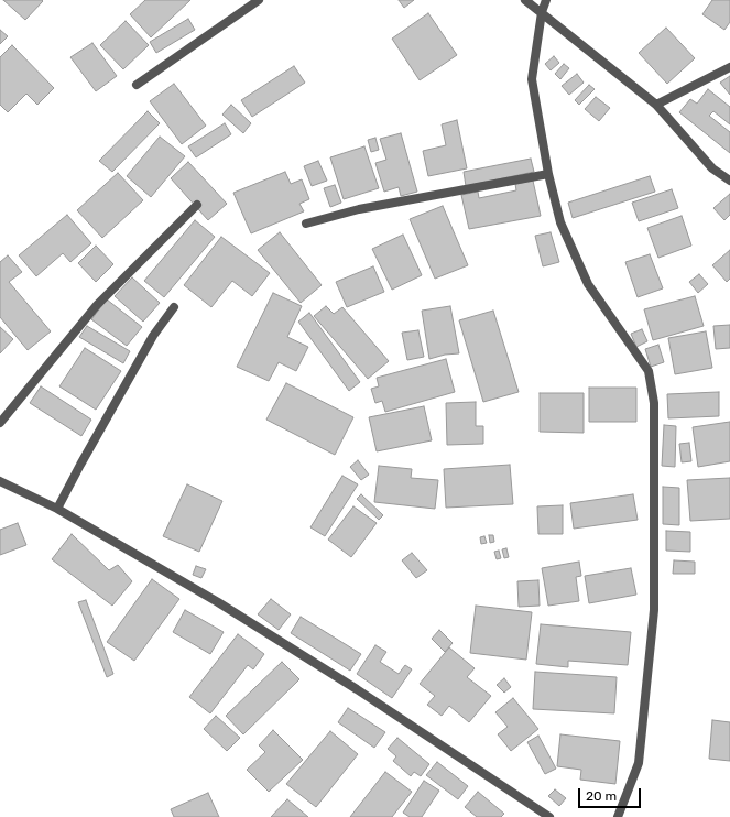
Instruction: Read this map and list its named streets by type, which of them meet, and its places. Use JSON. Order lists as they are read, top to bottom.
{
  "scale_bar": "20 m"
}
